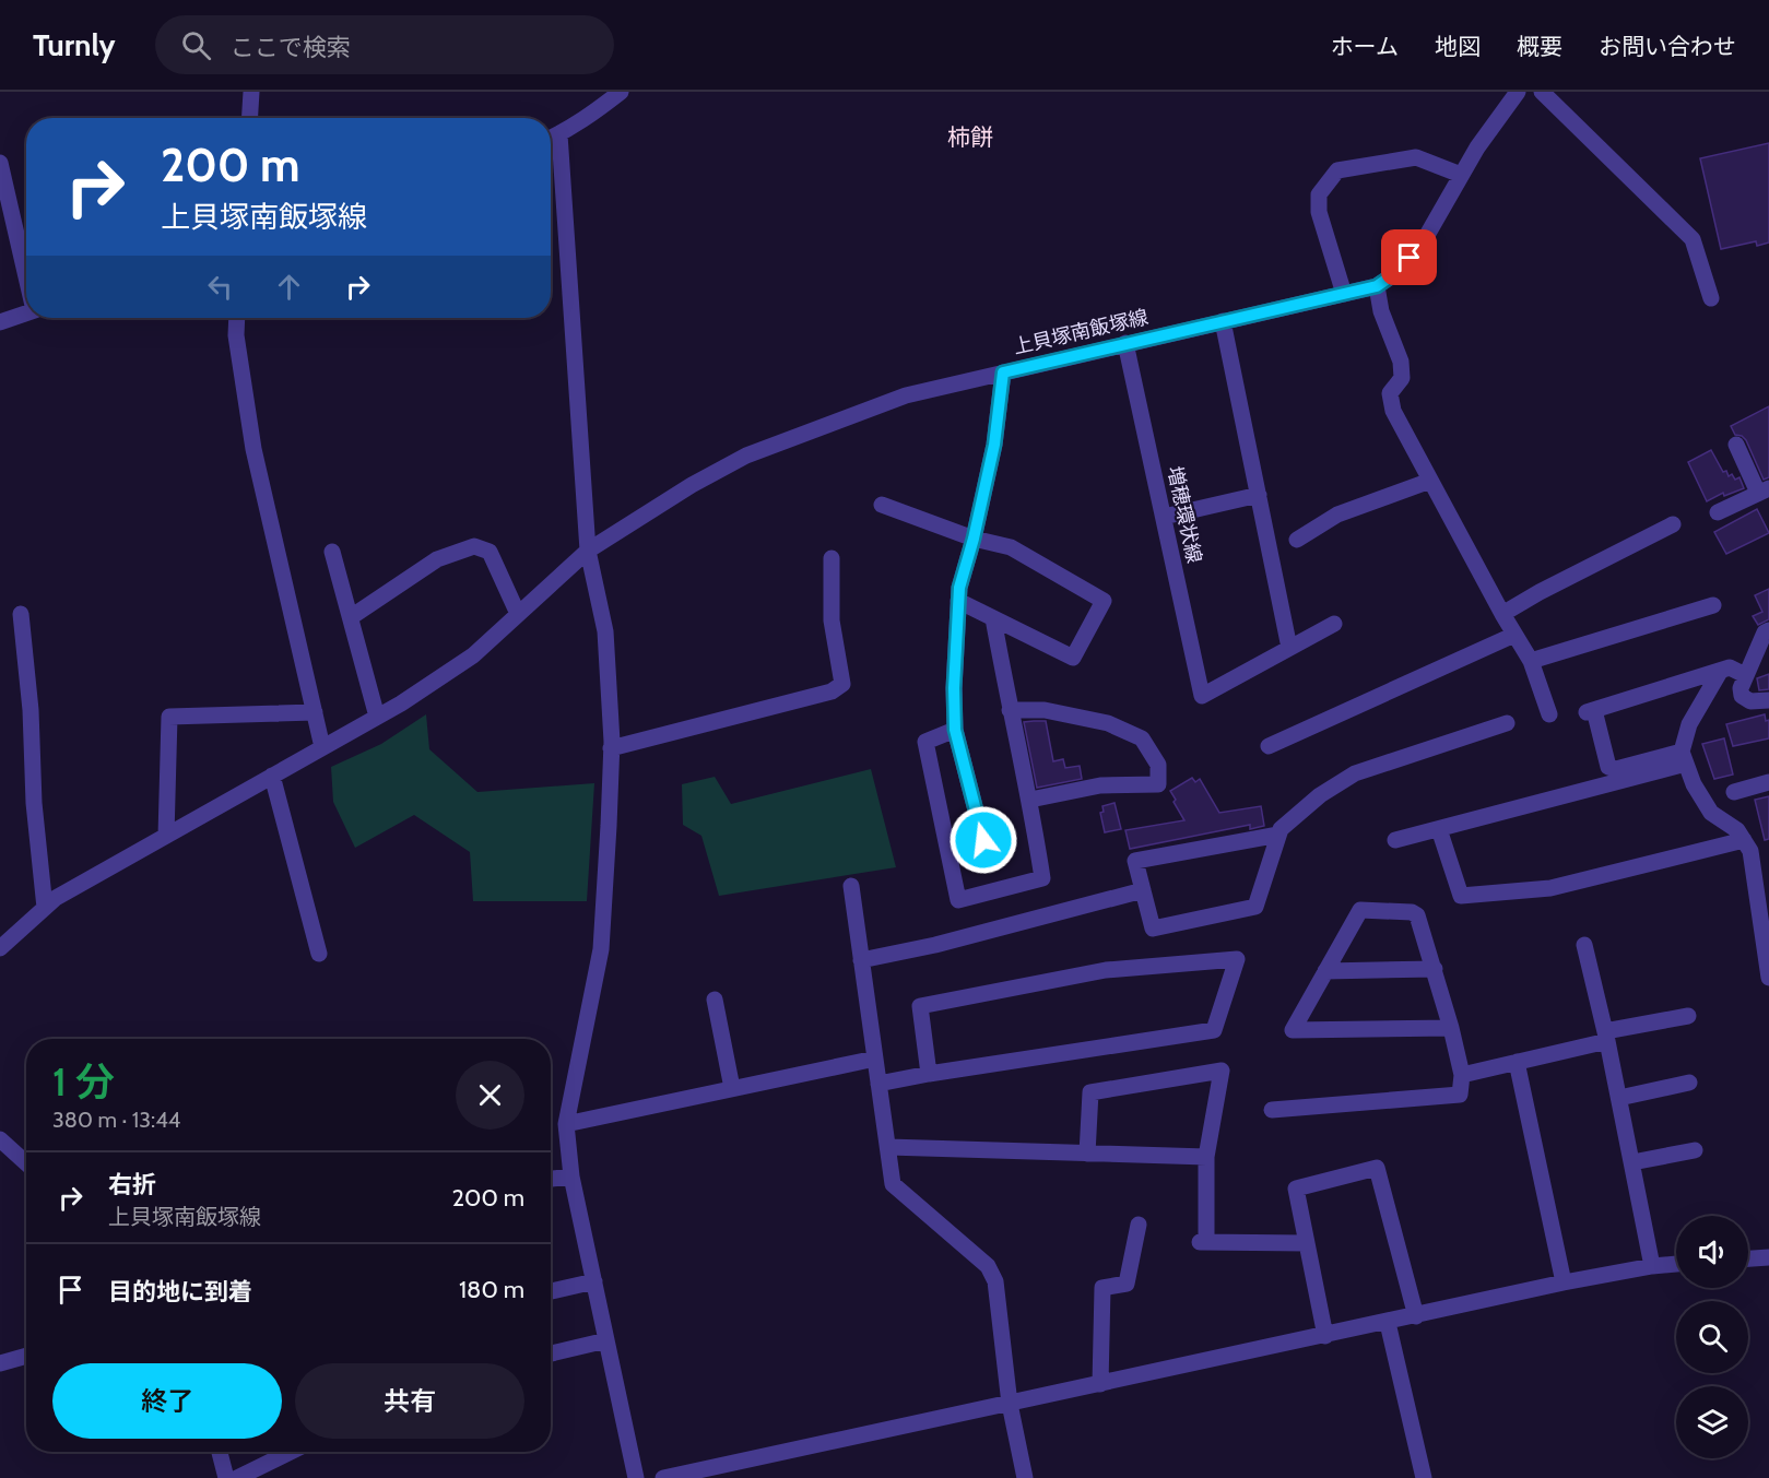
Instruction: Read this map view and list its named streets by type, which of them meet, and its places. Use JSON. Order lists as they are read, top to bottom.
{
  "streets": {
    "street": ["上貝塚南飯塚線", "増穂環状線"]
  },
  "crossings": [
    ["上貝塚南飯塚線", "増穂環状線"]
  ],
  "districts": ["柿餅"],
  "page": {
    "header": "Turnly",
    "search": "ここで検索",
    "nav": [
      "ホーム",
      "地図",
      "概要",
      "お問い合わせ"
    ],
    "turn": ["200 m", "上貝塚南飯塚線"],
    "heading": ["1 分", "380 m · 13:44"],
    "list": [
      {
        "name": "右折",
        "note": "上貝塚南飯塚線",
        "value": "200 m"
      },
      {
        "name": "目的地に到着",
        "value": "180 m"
      }
    ],
    "buttons": ["終了", "共有"]
  }
}
